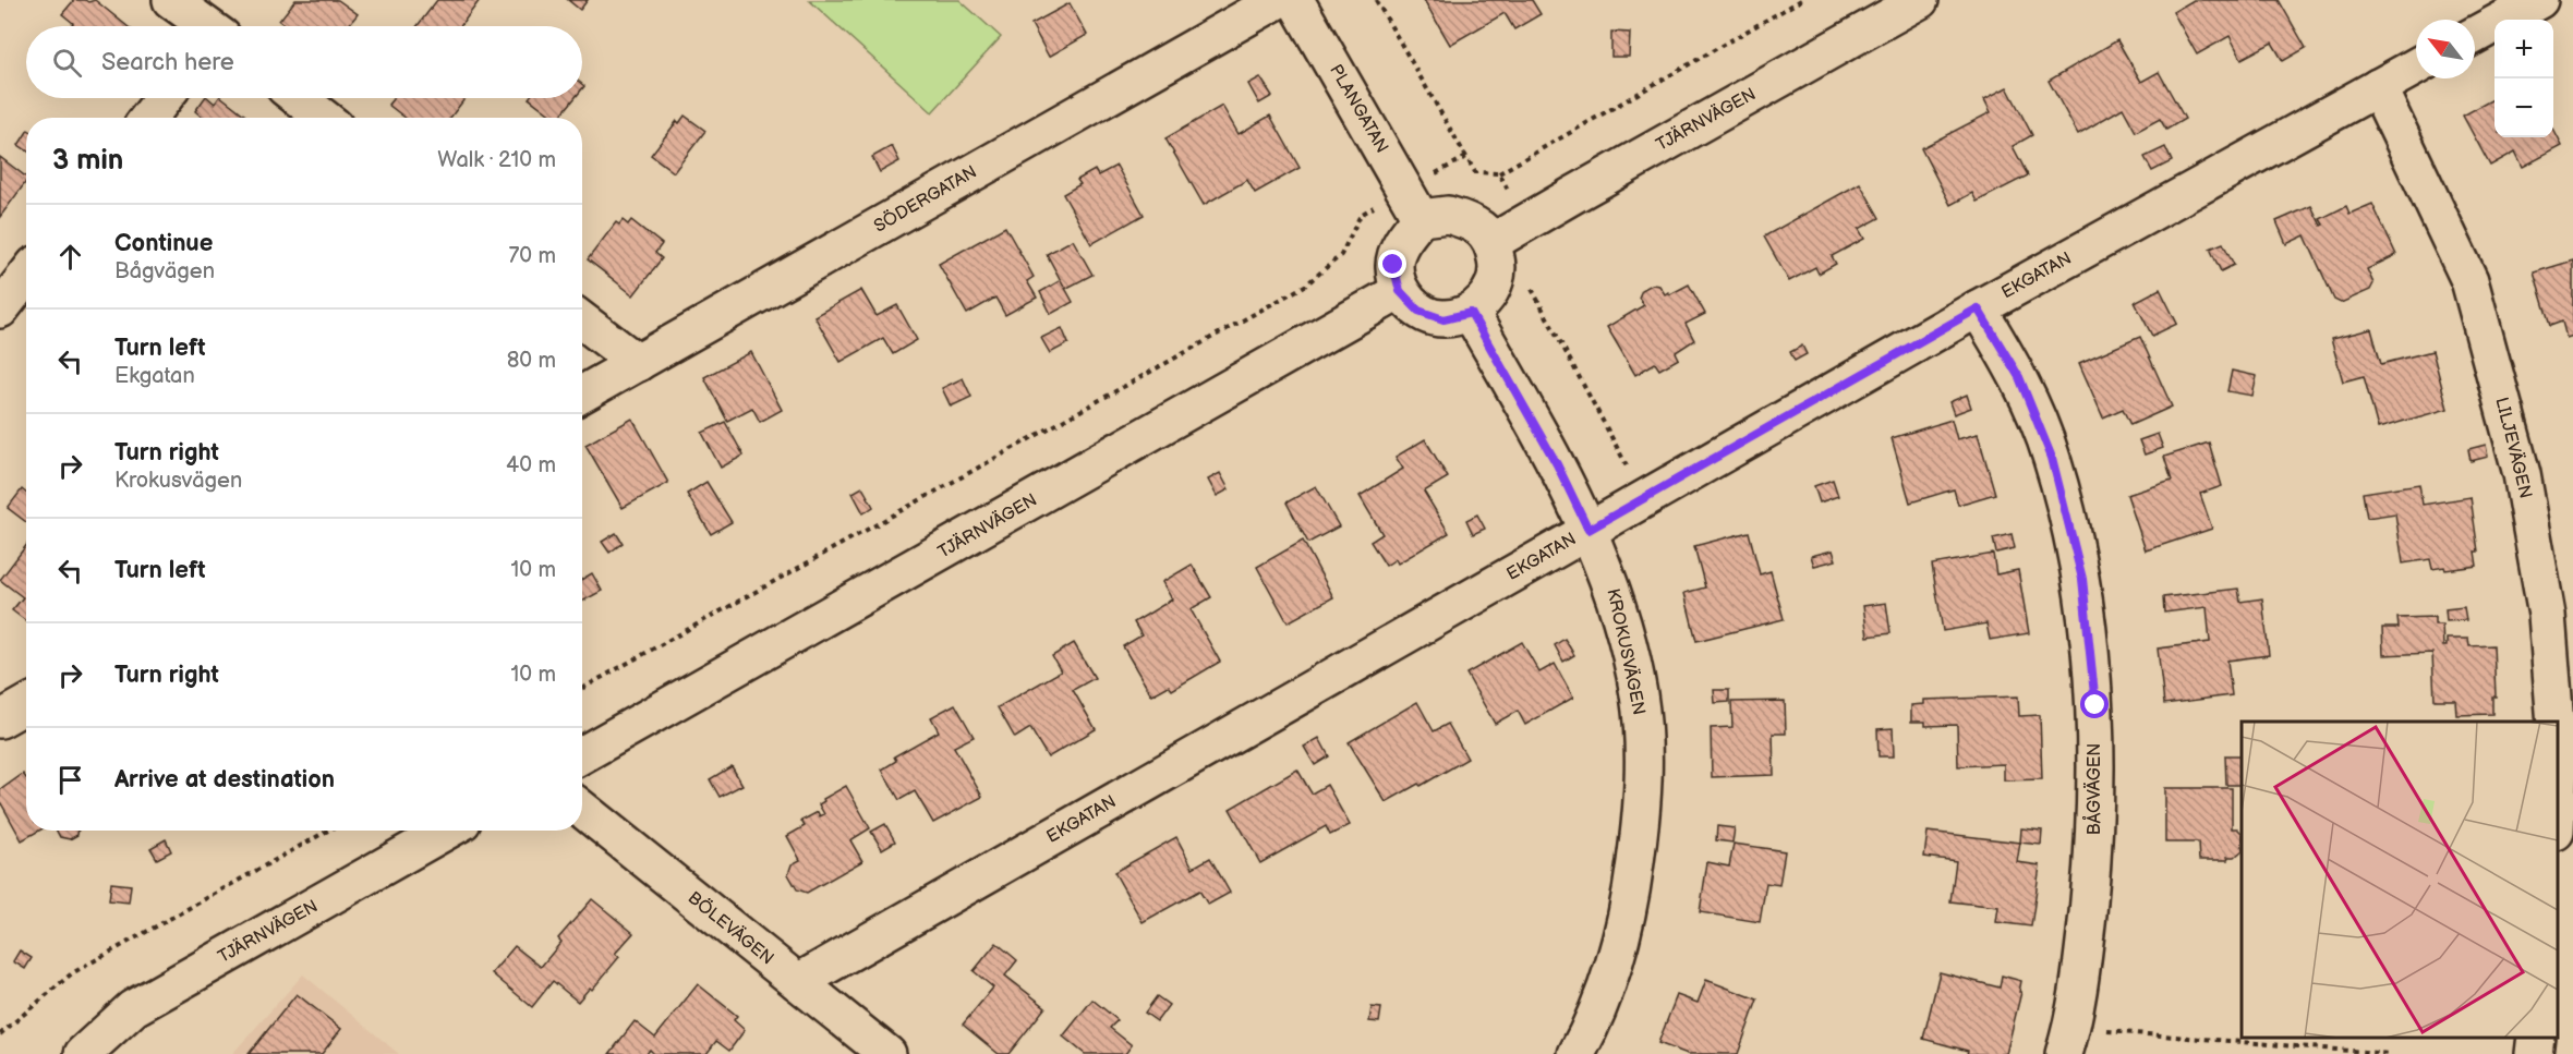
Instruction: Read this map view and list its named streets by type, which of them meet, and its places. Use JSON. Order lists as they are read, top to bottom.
{
  "streets": {
    "street": [
      "PLANGATAN",
      "TJÄRNVÄGEN",
      "SÖDERGATAN",
      "EKGATAN",
      "LILJEVÄGEN",
      "KROKUSVÄGEN",
      "BÅGVÄGEN",
      "BÖLEVÄGEN"
    ]
  },
  "crossings": [
    ["PLANGATAN", "TJÄRNVÄGEN"],
    ["PLANGATAN", "KROKUSVÄGEN"],
    ["TJÄRNVÄGEN", "KROKUSVÄGEN"],
    ["EKGATAN", "LILJEVÄGEN"],
    ["EKGATAN", "KROKUSVÄGEN"],
    ["EKGATAN", "BÅGVÄGEN"],
    ["EKGATAN", "BÖLEVÄGEN"]
  ],
  "north": "top left",
  "page": {
    "map_buttons": ["+", "−"],
    "search": "Search here",
    "heading": ["3 min", "Walk · 210 m"],
    "list": [
      ["Continue", "Bågvägen", "70 m"],
      ["Turn left", "Ekgatan", "80 m"],
      ["Turn right", "Krokusvägen", "40 m"],
      ["Turn left", "10 m"],
      ["Turn right", "10 m"],
      "Arrive at destination"
    ]
  }
}
